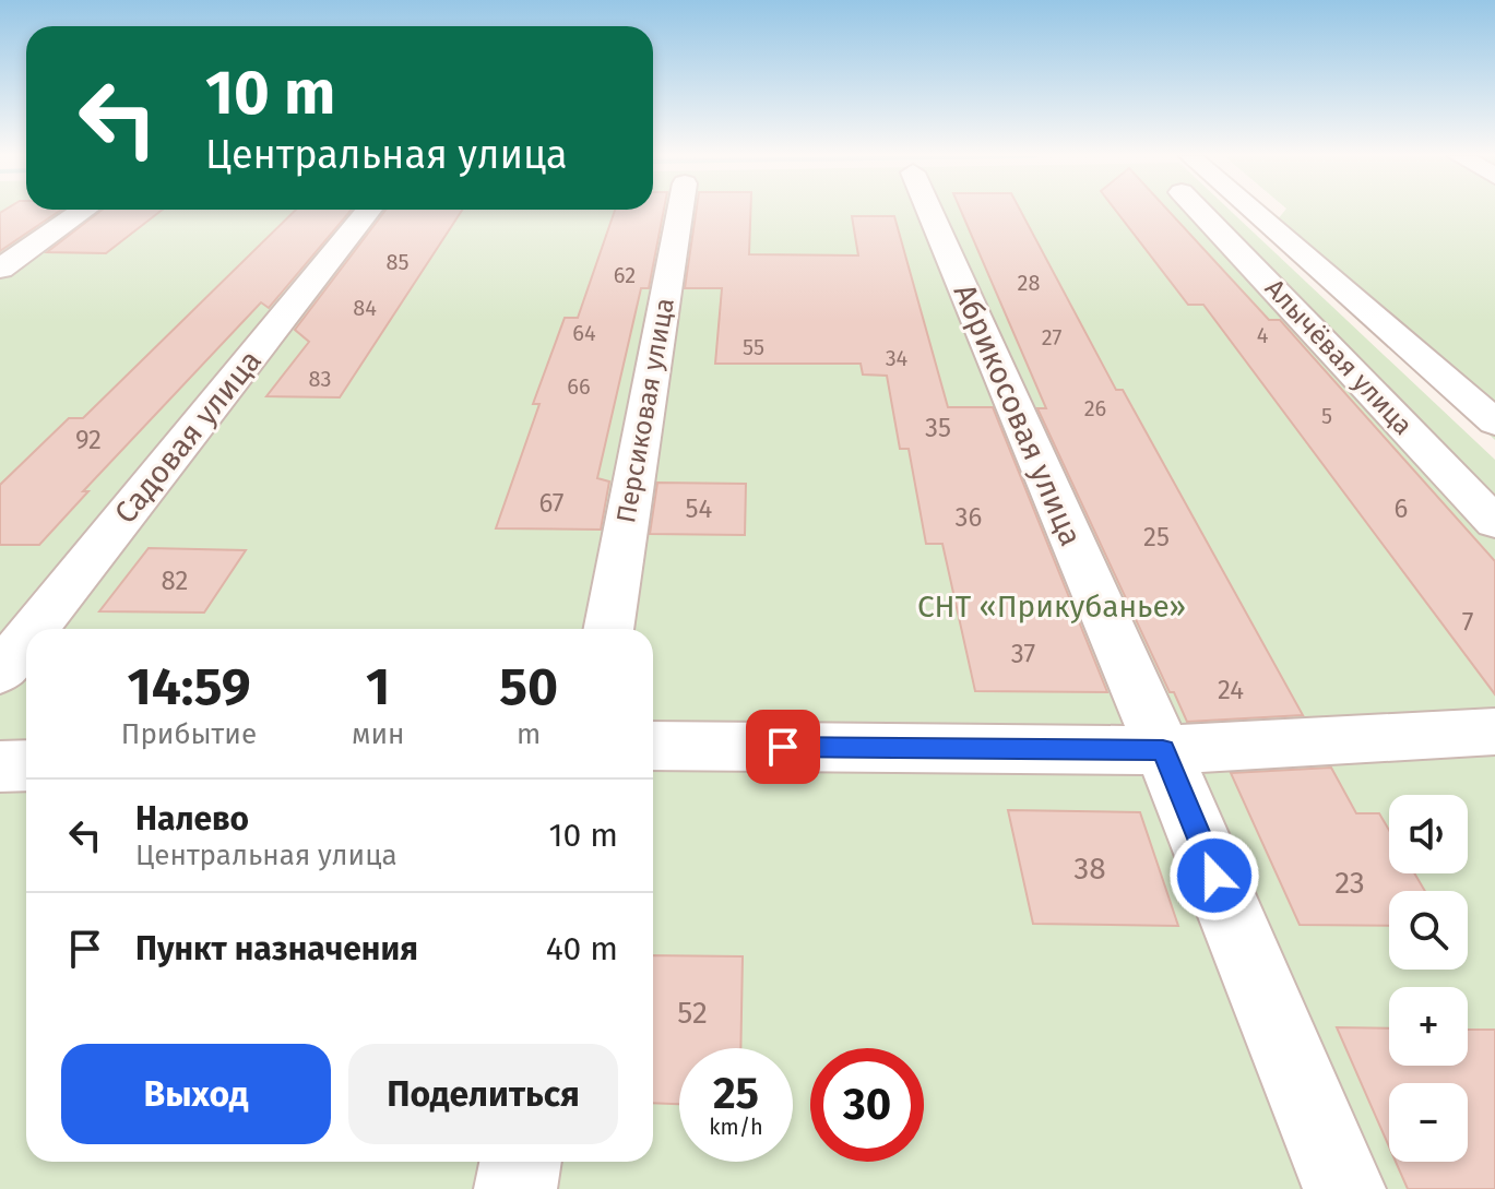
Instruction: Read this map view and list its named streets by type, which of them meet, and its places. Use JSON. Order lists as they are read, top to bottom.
{
  "streets": {
    "street": [
      "Алычёвая улица",
      "Персиковая улица",
      "Абрикосовая улица",
      "Садовая улица"
    ]
  },
  "parks": ["СНТ «Прикубанье»"],
  "house_numbers": [
    "85",
    "62",
    "28",
    "84",
    "64",
    "4",
    "27",
    "55",
    "34",
    "83",
    "66",
    "26",
    "5",
    "35",
    "92",
    "67",
    "54",
    "6",
    "36",
    "25",
    "82",
    "7",
    "37",
    "24",
    "38",
    "23",
    "52"
  ],
  "page": {
    "turn": ["10 m", "Центральная улица"],
    "eta": [
      "14:59",
      "Прибытие",
      "1",
      "мин",
      "50",
      "m"
    ],
    "list": [
      {
        "name": "Налево",
        "note": "Центральная улица",
        "value": "10 m"
      },
      {
        "name": "Пункт назначения",
        "value": "40 m"
      }
    ],
    "map_buttons": ["+", "−"],
    "buttons": ["Выход", "Поделиться"],
    "speed": "25 km/h",
    "limit": "30"
  }
}
